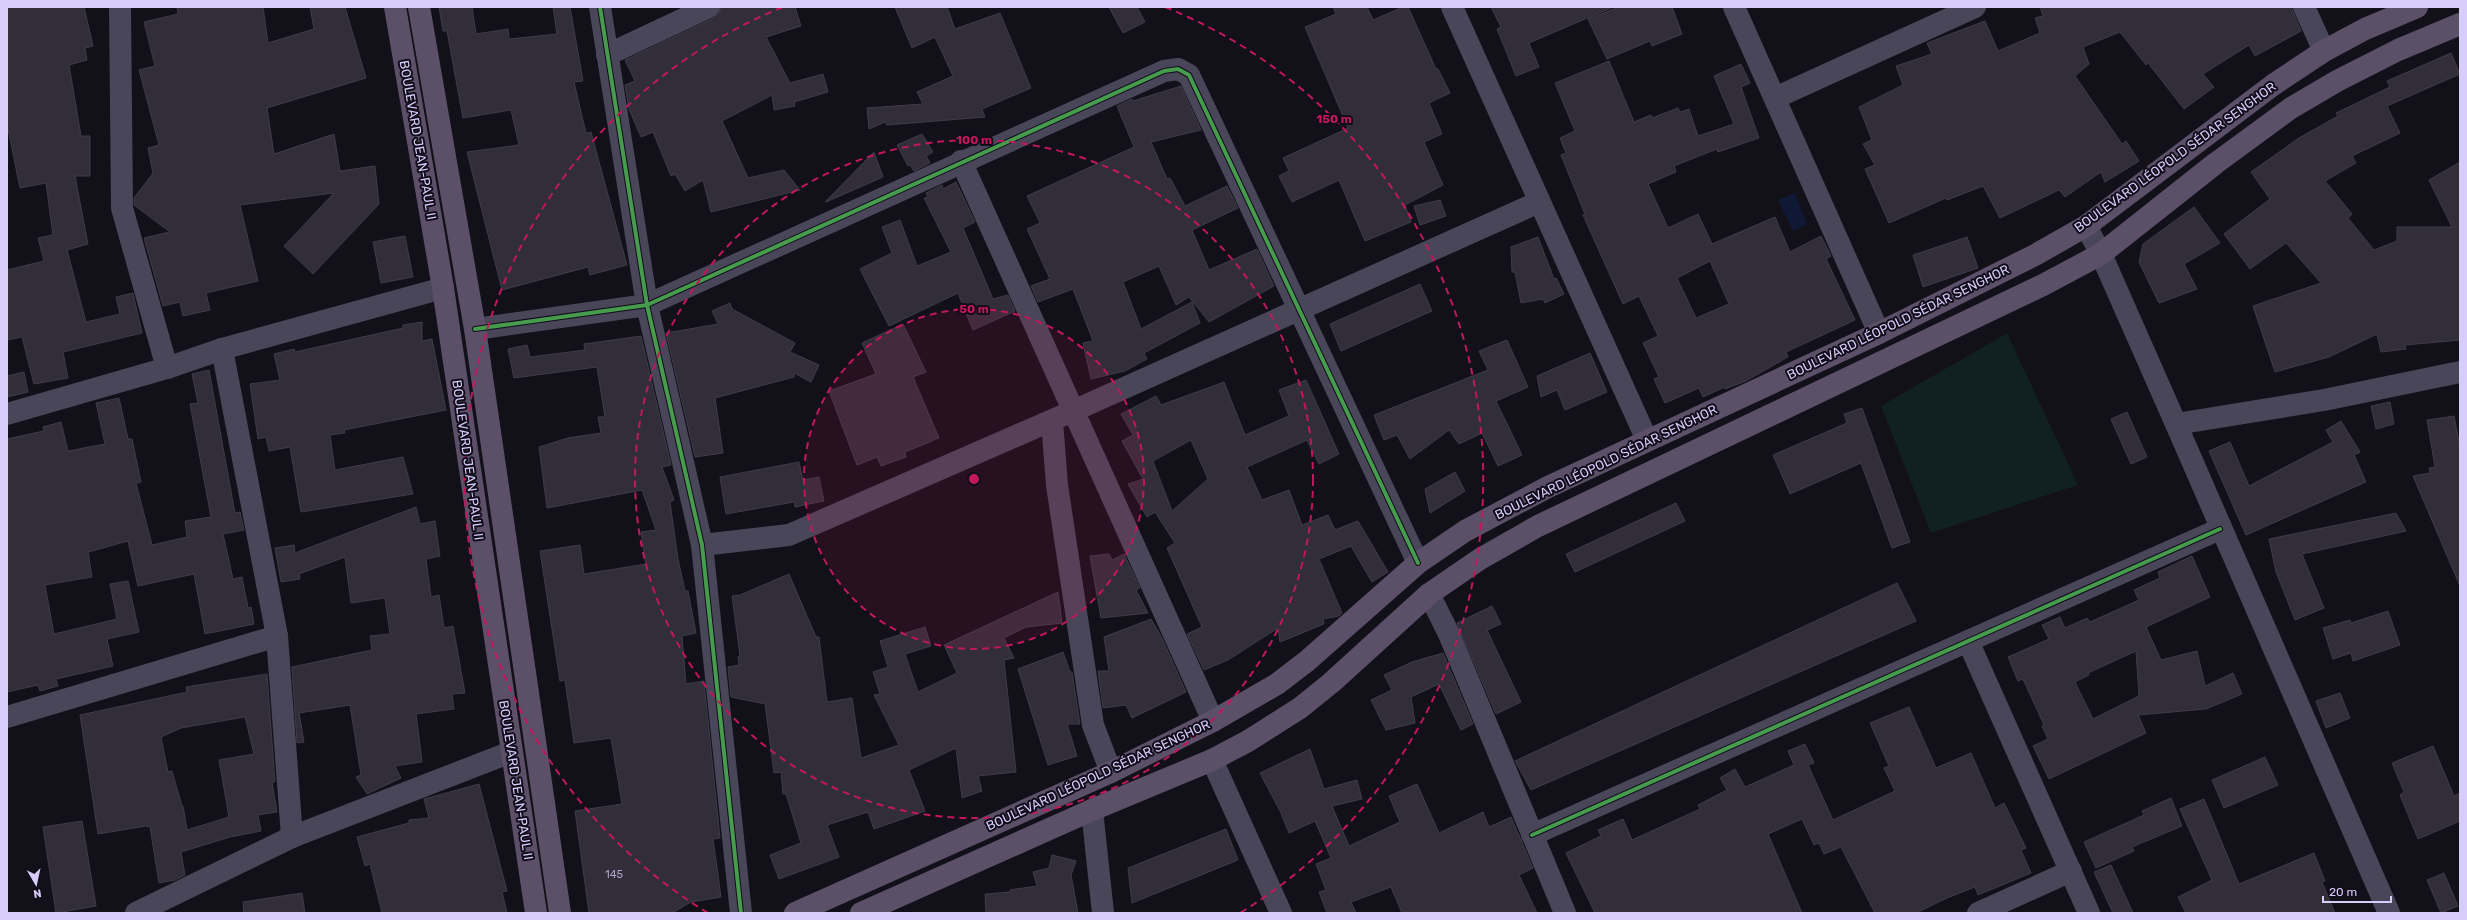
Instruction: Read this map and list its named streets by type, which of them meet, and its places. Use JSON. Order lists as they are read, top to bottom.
{
  "streets": {
    "main road": ["BOULEVARD JEAN-PAUL II", "BOULEVARD LÉOPOLD SÉDAR SENGHOR"]
  },
  "house_numbers": ["145"],
  "scale_bar": "20 m",
  "north": "bottom",
  "rings": ["150 m", "100 m", "50 m"]
}
